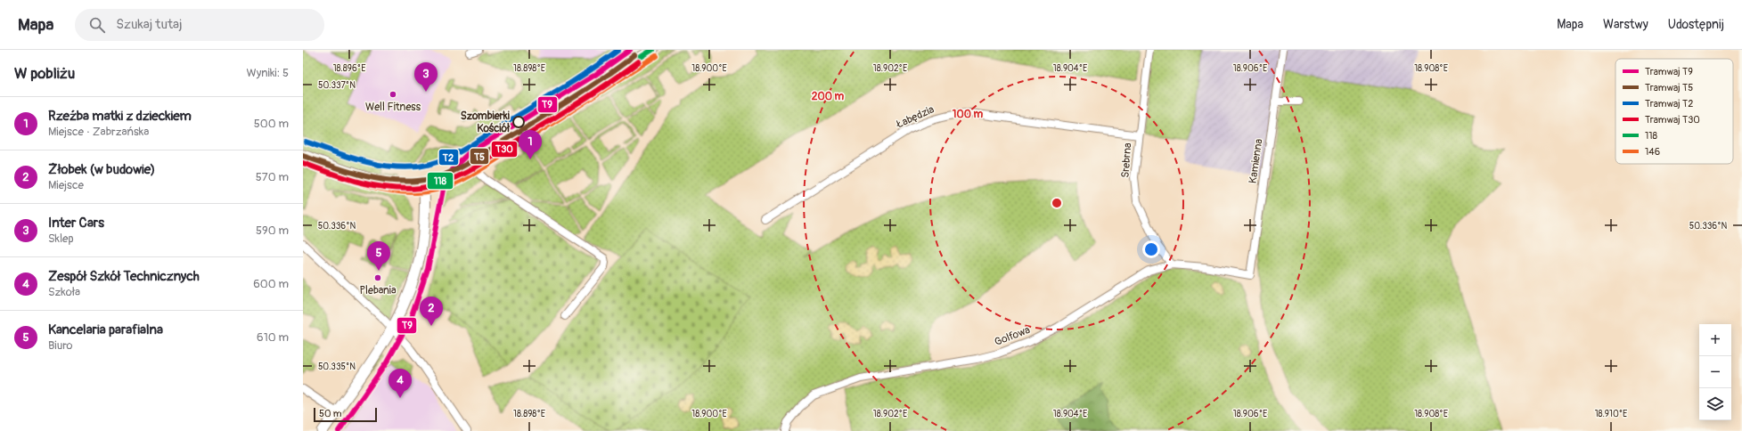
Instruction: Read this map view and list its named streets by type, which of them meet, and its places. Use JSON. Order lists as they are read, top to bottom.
{
  "streets": {
    "street": [
      "Łabędzia",
      "Srebrna",
      "Kamienna",
      "Golfowa"
    ]
  },
  "crossings": [
    ["Łabędzia", "Srebrna"],
    ["Srebrna", "Golfowa"],
    ["Kamienna", "Golfowa"]
  ],
  "places": ["Well Fitness", "Szombierki Kościół", "Plebania"],
  "lines": [
    "tram line T9",
    "tram line T2",
    "transit line 118",
    "tram line T5",
    "transit line 146",
    "tram line T30"
  ],
  "legend": [
    "Tramwaj T9",
    "Tramwaj T5",
    "Tramwaj T2",
    "Tramwaj T30",
    "118",
    "146"
  ],
  "scale_bar": "50 m",
  "page": {
    "header": "Mapa",
    "search": "Szukaj tutaj",
    "nav": ["Mapa", "Warstwy", "Udostępnij"],
    "heading": ["W pobliżu", "Wyniki: 5"],
    "pins": [
      "3",
      "1",
      "5",
      "2",
      "4"
    ],
    "list": [
      {
        "mark": "1",
        "name": "Rzeźba matki z dzieckiem",
        "note": "Miejsce · Zabrzańska",
        "value": "500 m"
      },
      {
        "mark": "2",
        "name": "Żłobek (w budowie)",
        "note": "Miejsce",
        "value": "570 m"
      },
      {
        "mark": "3",
        "name": "Inter Cars",
        "note": "Sklep",
        "value": "590 m"
      },
      {
        "mark": "4",
        "name": "Zespół Szkół Technicznych",
        "note": "Szkoła",
        "value": "600 m"
      },
      {
        "mark": "5",
        "name": "Kancelaria parafialna",
        "note": "Biuro",
        "value": "610 m"
      }
    ],
    "map_buttons": ["+", "−"],
    "scale": "50 m"
  },
  "coordinates": [
    "18.896°E",
    "18.898°E",
    "18.900°E",
    "18.902°E",
    "18.904°E",
    "18.906°E",
    "18.908°E",
    "50.337°N",
    "50.336°N",
    "50.335°N",
    "18.910°E"
  ],
  "rings": ["200 m", "100 m"]
}
